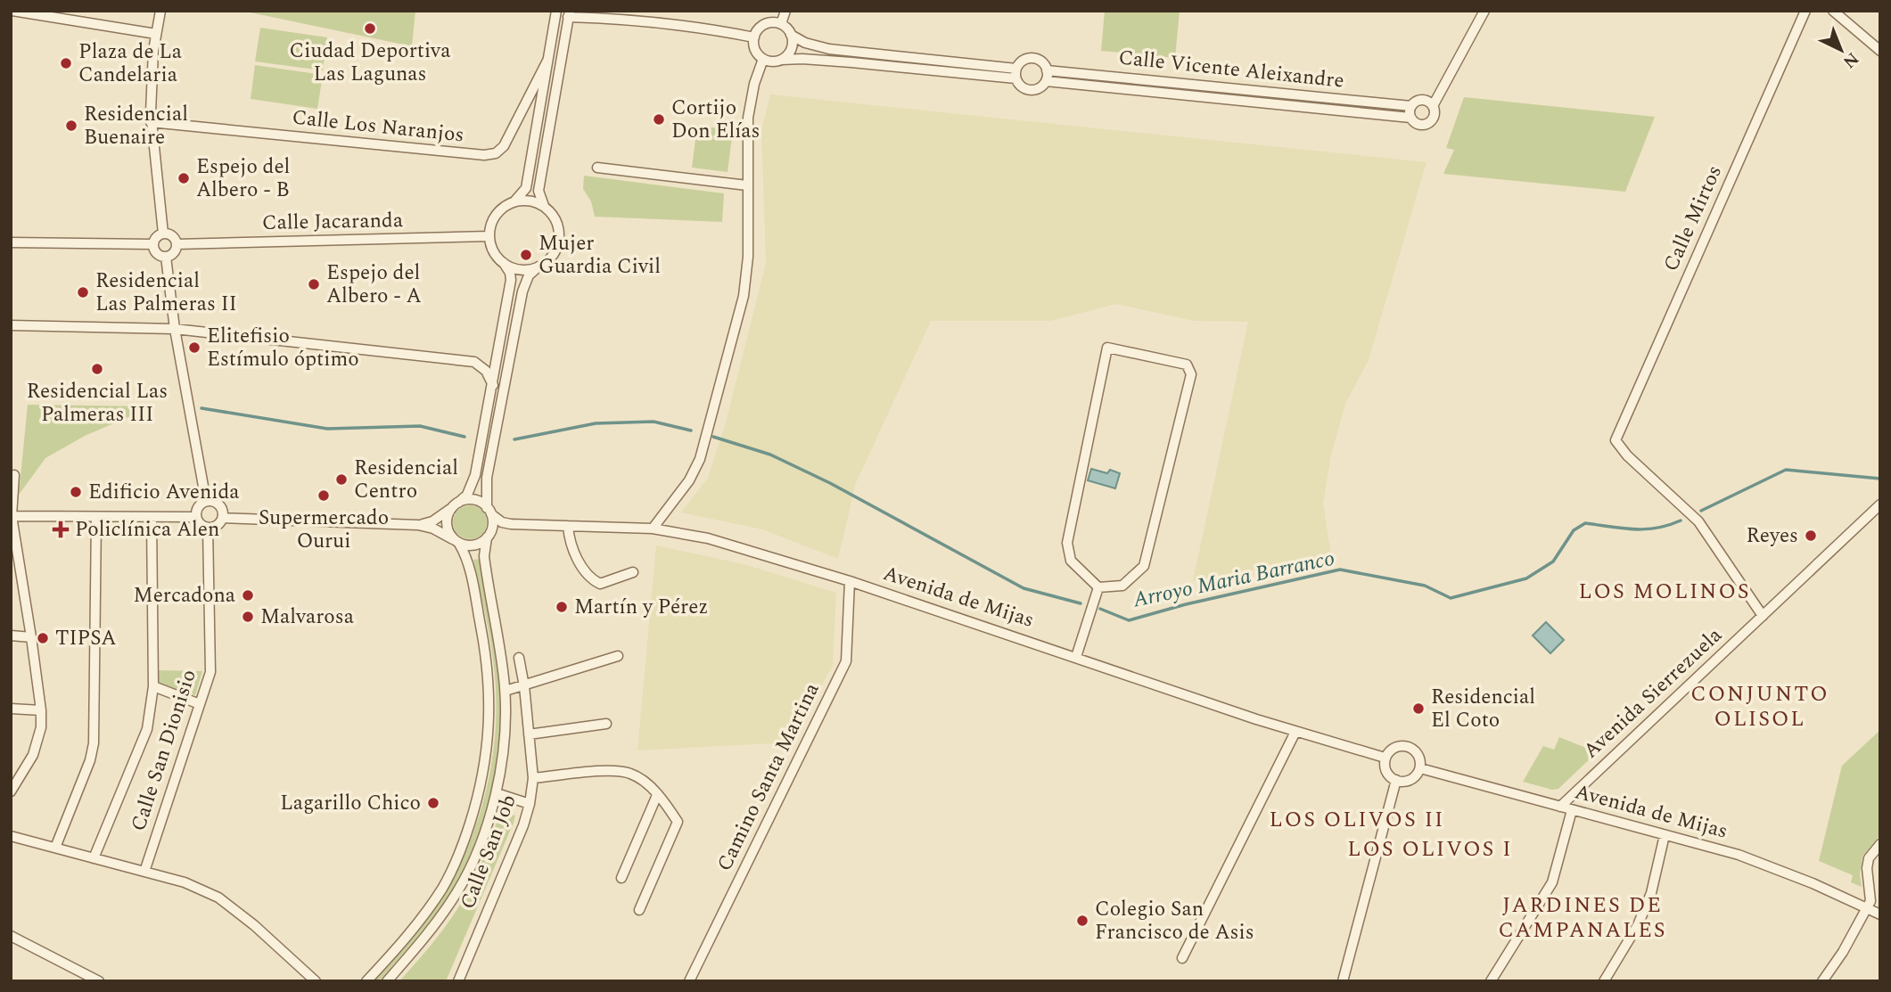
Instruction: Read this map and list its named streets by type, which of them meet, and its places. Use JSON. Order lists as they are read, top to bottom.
{
  "streets": {
    "street": [
      "Calle Vicente Aleixandre",
      "Calle Los Naranjos",
      "Calle Mirtos",
      "Calle Jacaranda",
      "Avenida de Mijas",
      "Avenida Sierrezuela",
      "Calle San Dionisio",
      "Camino Santa Martina",
      "Calle San Job"
    ]
  },
  "crossings": [
    ["Calle Mirtos", "Avenida Sierrezuela"],
    ["Avenida de Mijas", "Avenida Sierrezuela"],
    ["Avenida de Mijas", "Camino Santa Martina"]
  ],
  "districts": [
    "LOS MOLINOS",
    "CONJUNTO OLISOL",
    "LOS OLIVOS II",
    "LOS OLIVOS I",
    "JARDINES DE CAMPANALES"
  ],
  "water": ["Arroyo Maria Barranco"],
  "places": {
    "other": [
      "Ciudad Deportiva Las Lagunas",
      "Plaza de La Candelaria",
      "Cortijo Don Elías",
      "Residencial Buenaire",
      "Espejo del Albero - B",
      "Mujer Guardia Civil",
      "Espejo del Albero - A",
      "Residencial Las Palmeras II",
      "Elitefisio Estímulo óptimo",
      "Residencial Las Palmeras III",
      "Residencial Centro",
      "Edificio Avenida",
      "Supermercado Ourui",
      "Reyes",
      "Mercadona",
      "Martín y Pérez",
      "Malvarosa",
      "TIPSA",
      "Residencial El Coto",
      "Lagarillo Chico",
      "Colegio San Francisco de Asis"
    ],
    "health": ["Policlínica Alen"]
  },
  "north": "bottom right"
}
